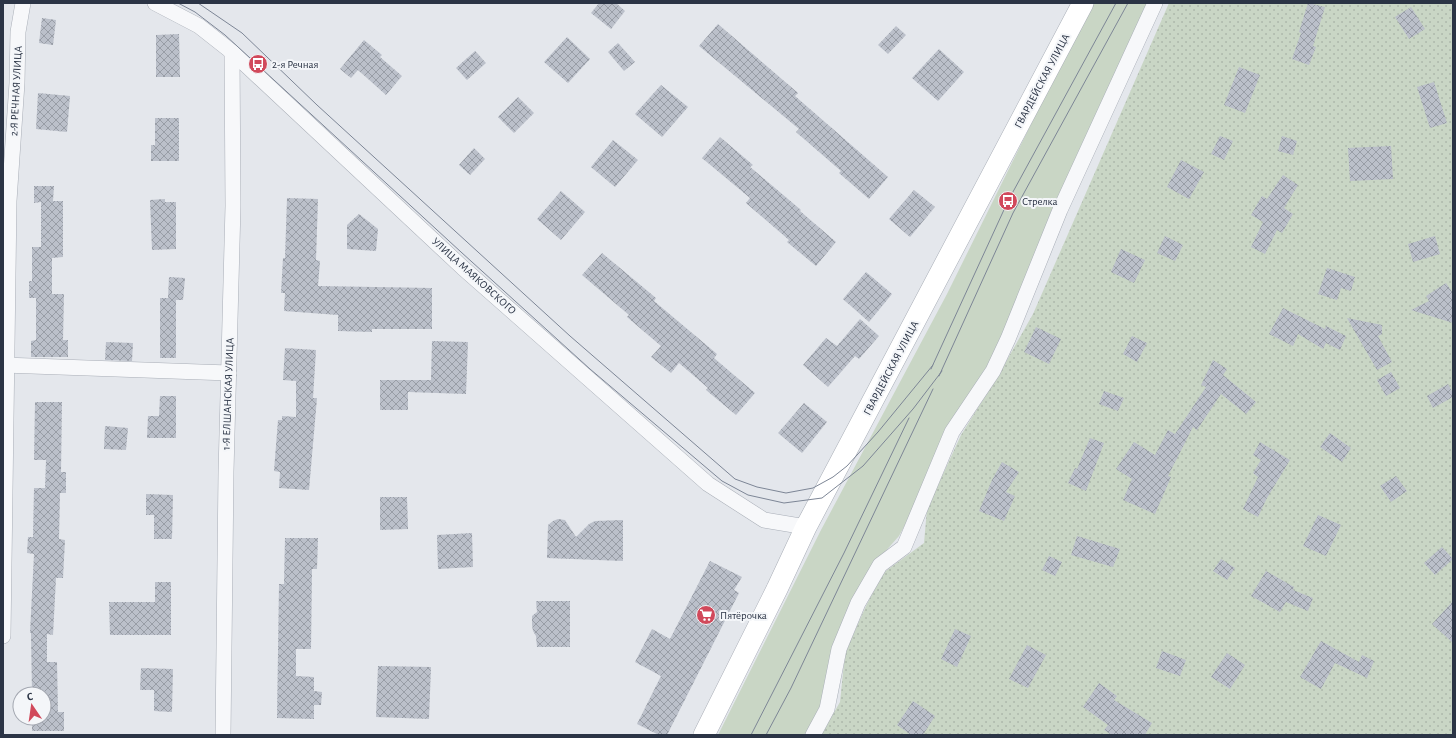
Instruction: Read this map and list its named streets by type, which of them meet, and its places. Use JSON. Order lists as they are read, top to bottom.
{
  "streets": {
    "main road": ["ГВАРДЕЙСКАЯ УЛИЦА"],
    "street": ["2-Я РЕЧНАЯ УЛИЦА", "УЛИЦА МАЯКОВСКОГО", "1-Я ЕЛШАНСКАЯ УЛИЦА"]
  },
  "crossings": [
    ["ГВАРДЕЙСКАЯ УЛИЦА", "УЛИЦА МАЯКОВСКОГО"],
    ["УЛИЦА МАЯКОВСКОГО", "1-Я ЕЛШАНСКАЯ УЛИЦА"]
  ],
  "places": {
    "bus stop": ["2-я Речная", "Стрелка"],
    "supermarket": ["Пятёрочка"]
  },
  "north": "top"
}
